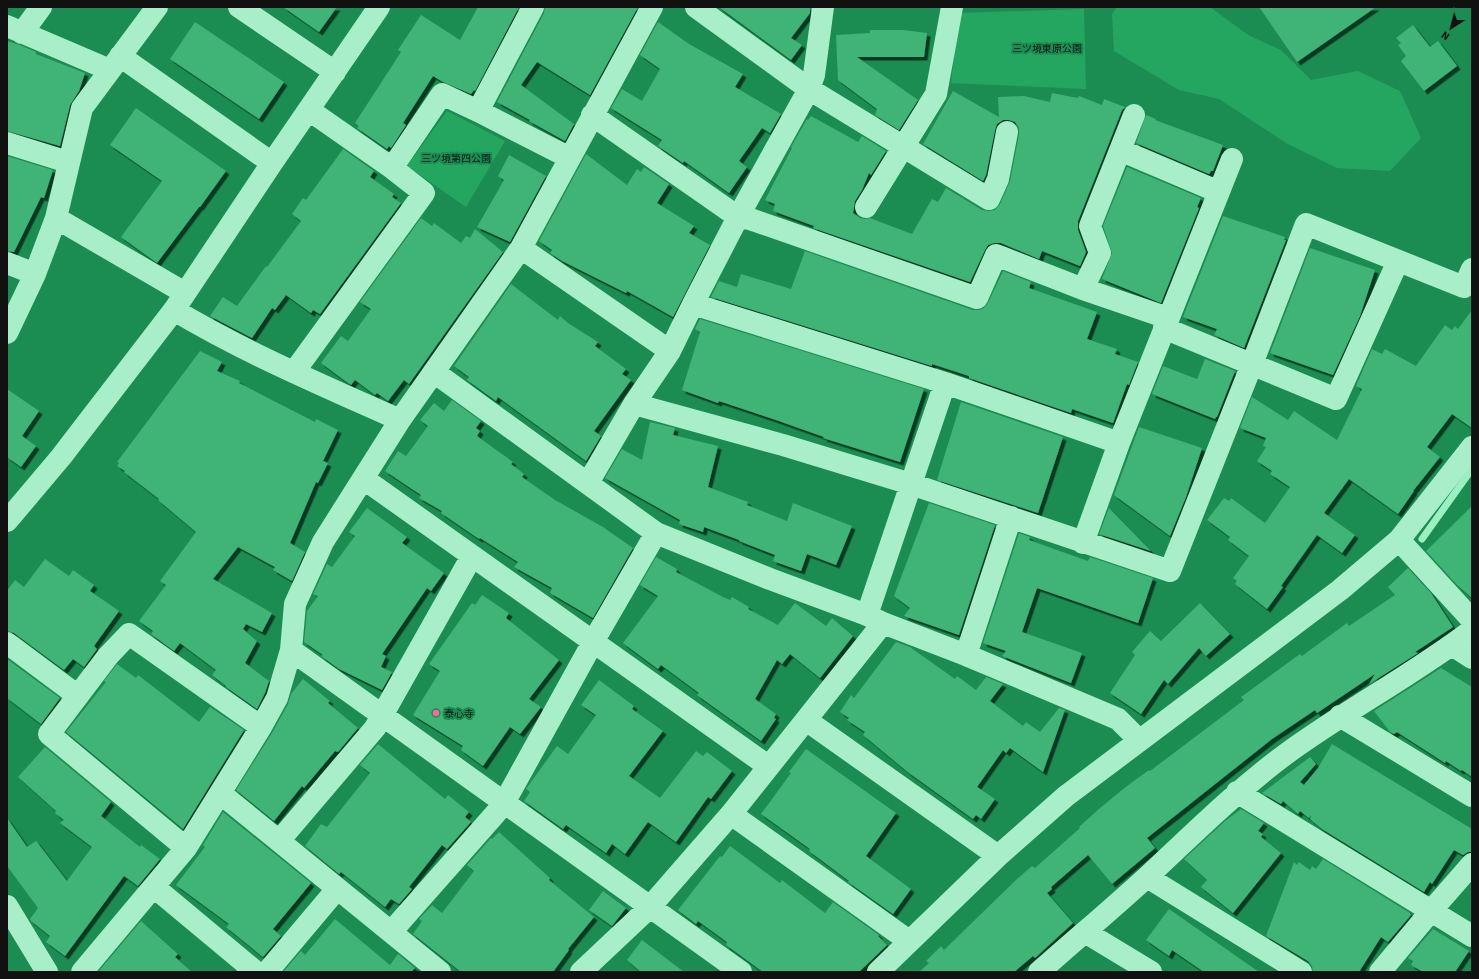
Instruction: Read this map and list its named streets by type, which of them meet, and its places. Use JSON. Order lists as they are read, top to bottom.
{
  "parks": ["三ツ境東原公園", "三ツ境第四公園"],
  "places": ["泰心寺"],
  "north": "bottom left"
}
